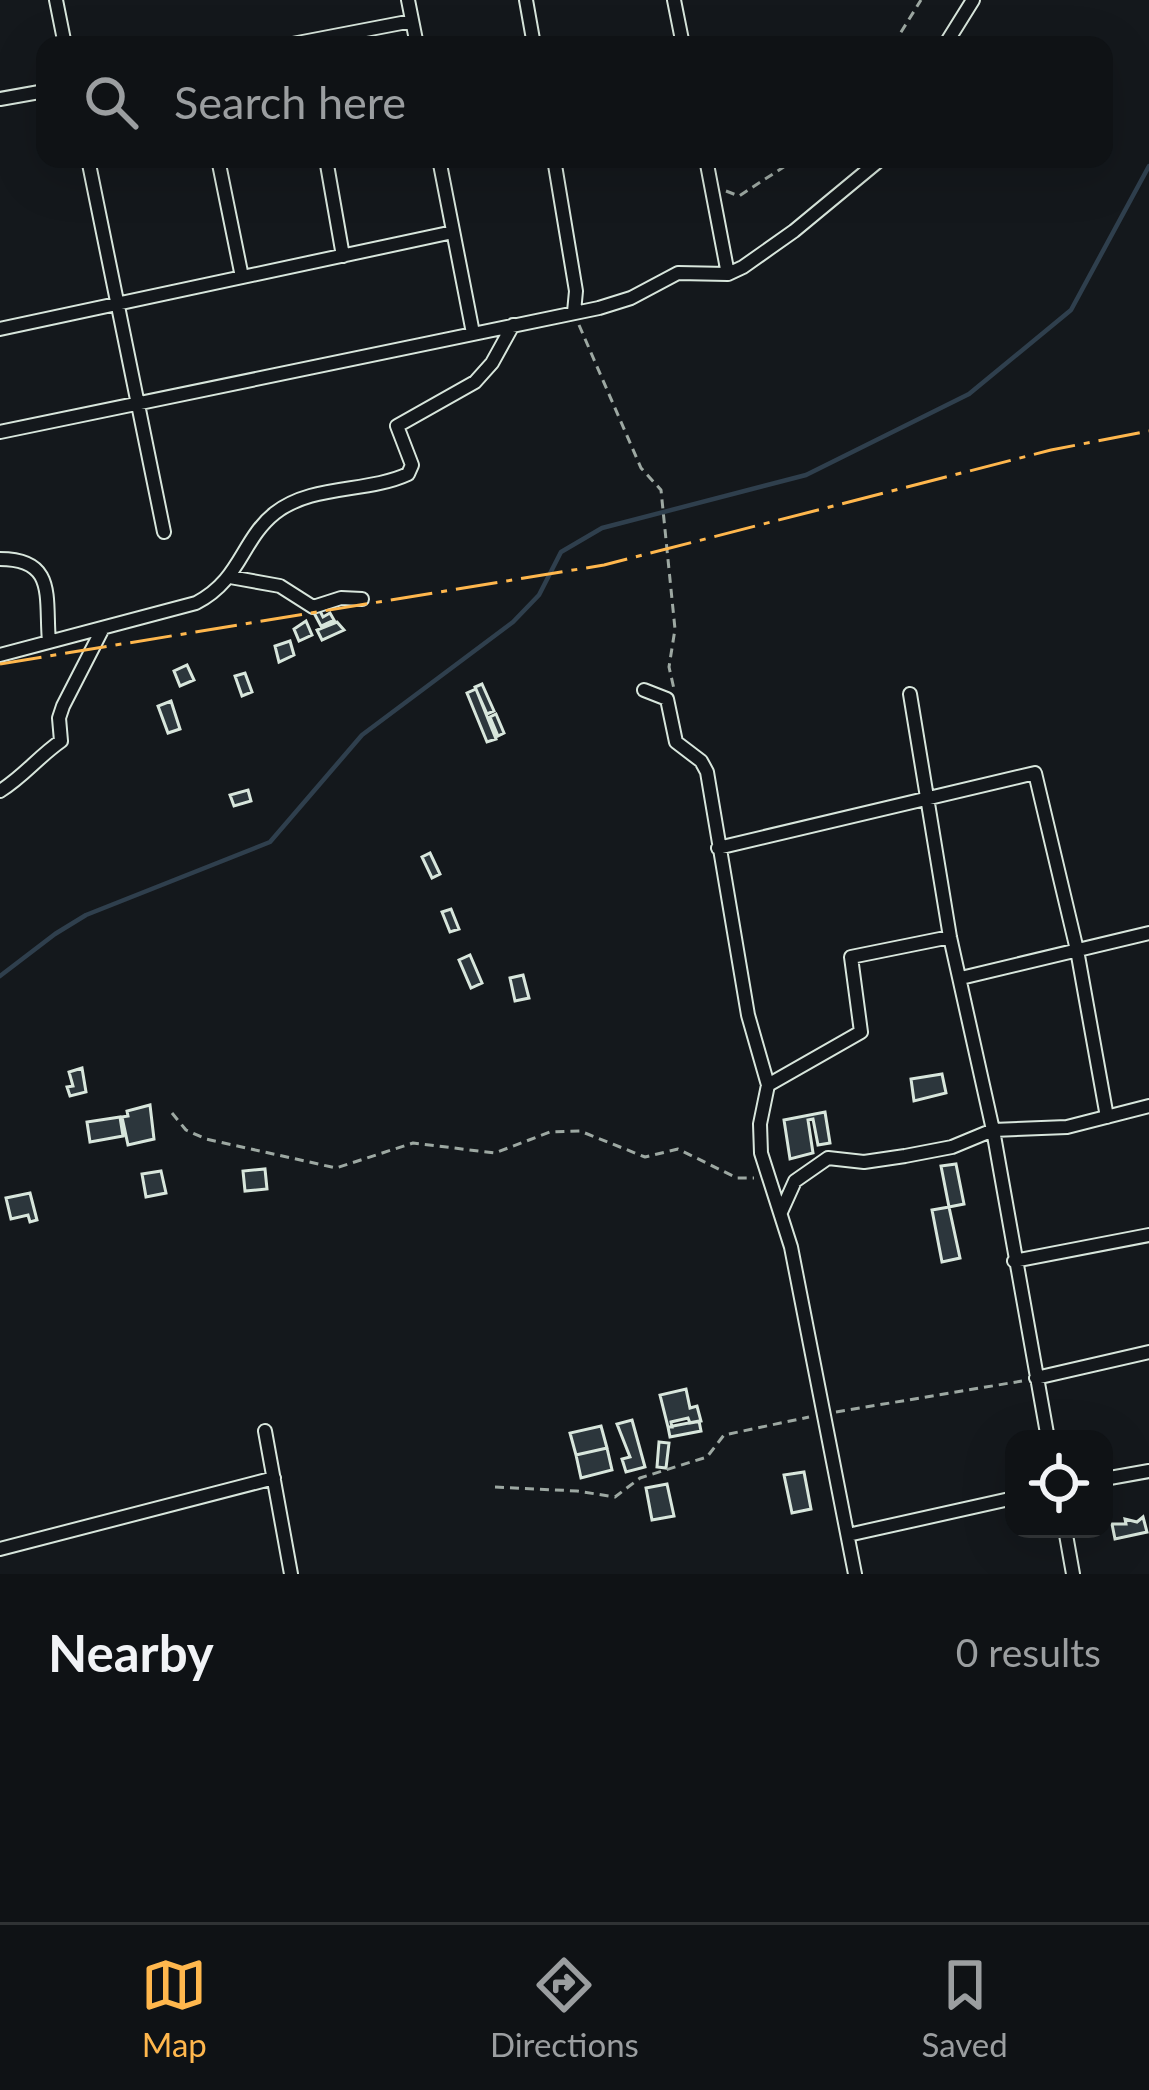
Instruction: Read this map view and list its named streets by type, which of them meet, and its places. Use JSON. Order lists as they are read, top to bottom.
{
  "page": {
    "search": "Search here",
    "heading": ["Nearby", "0 results"],
    "nav": ["Map", "Directions", "Saved"]
  }
}
